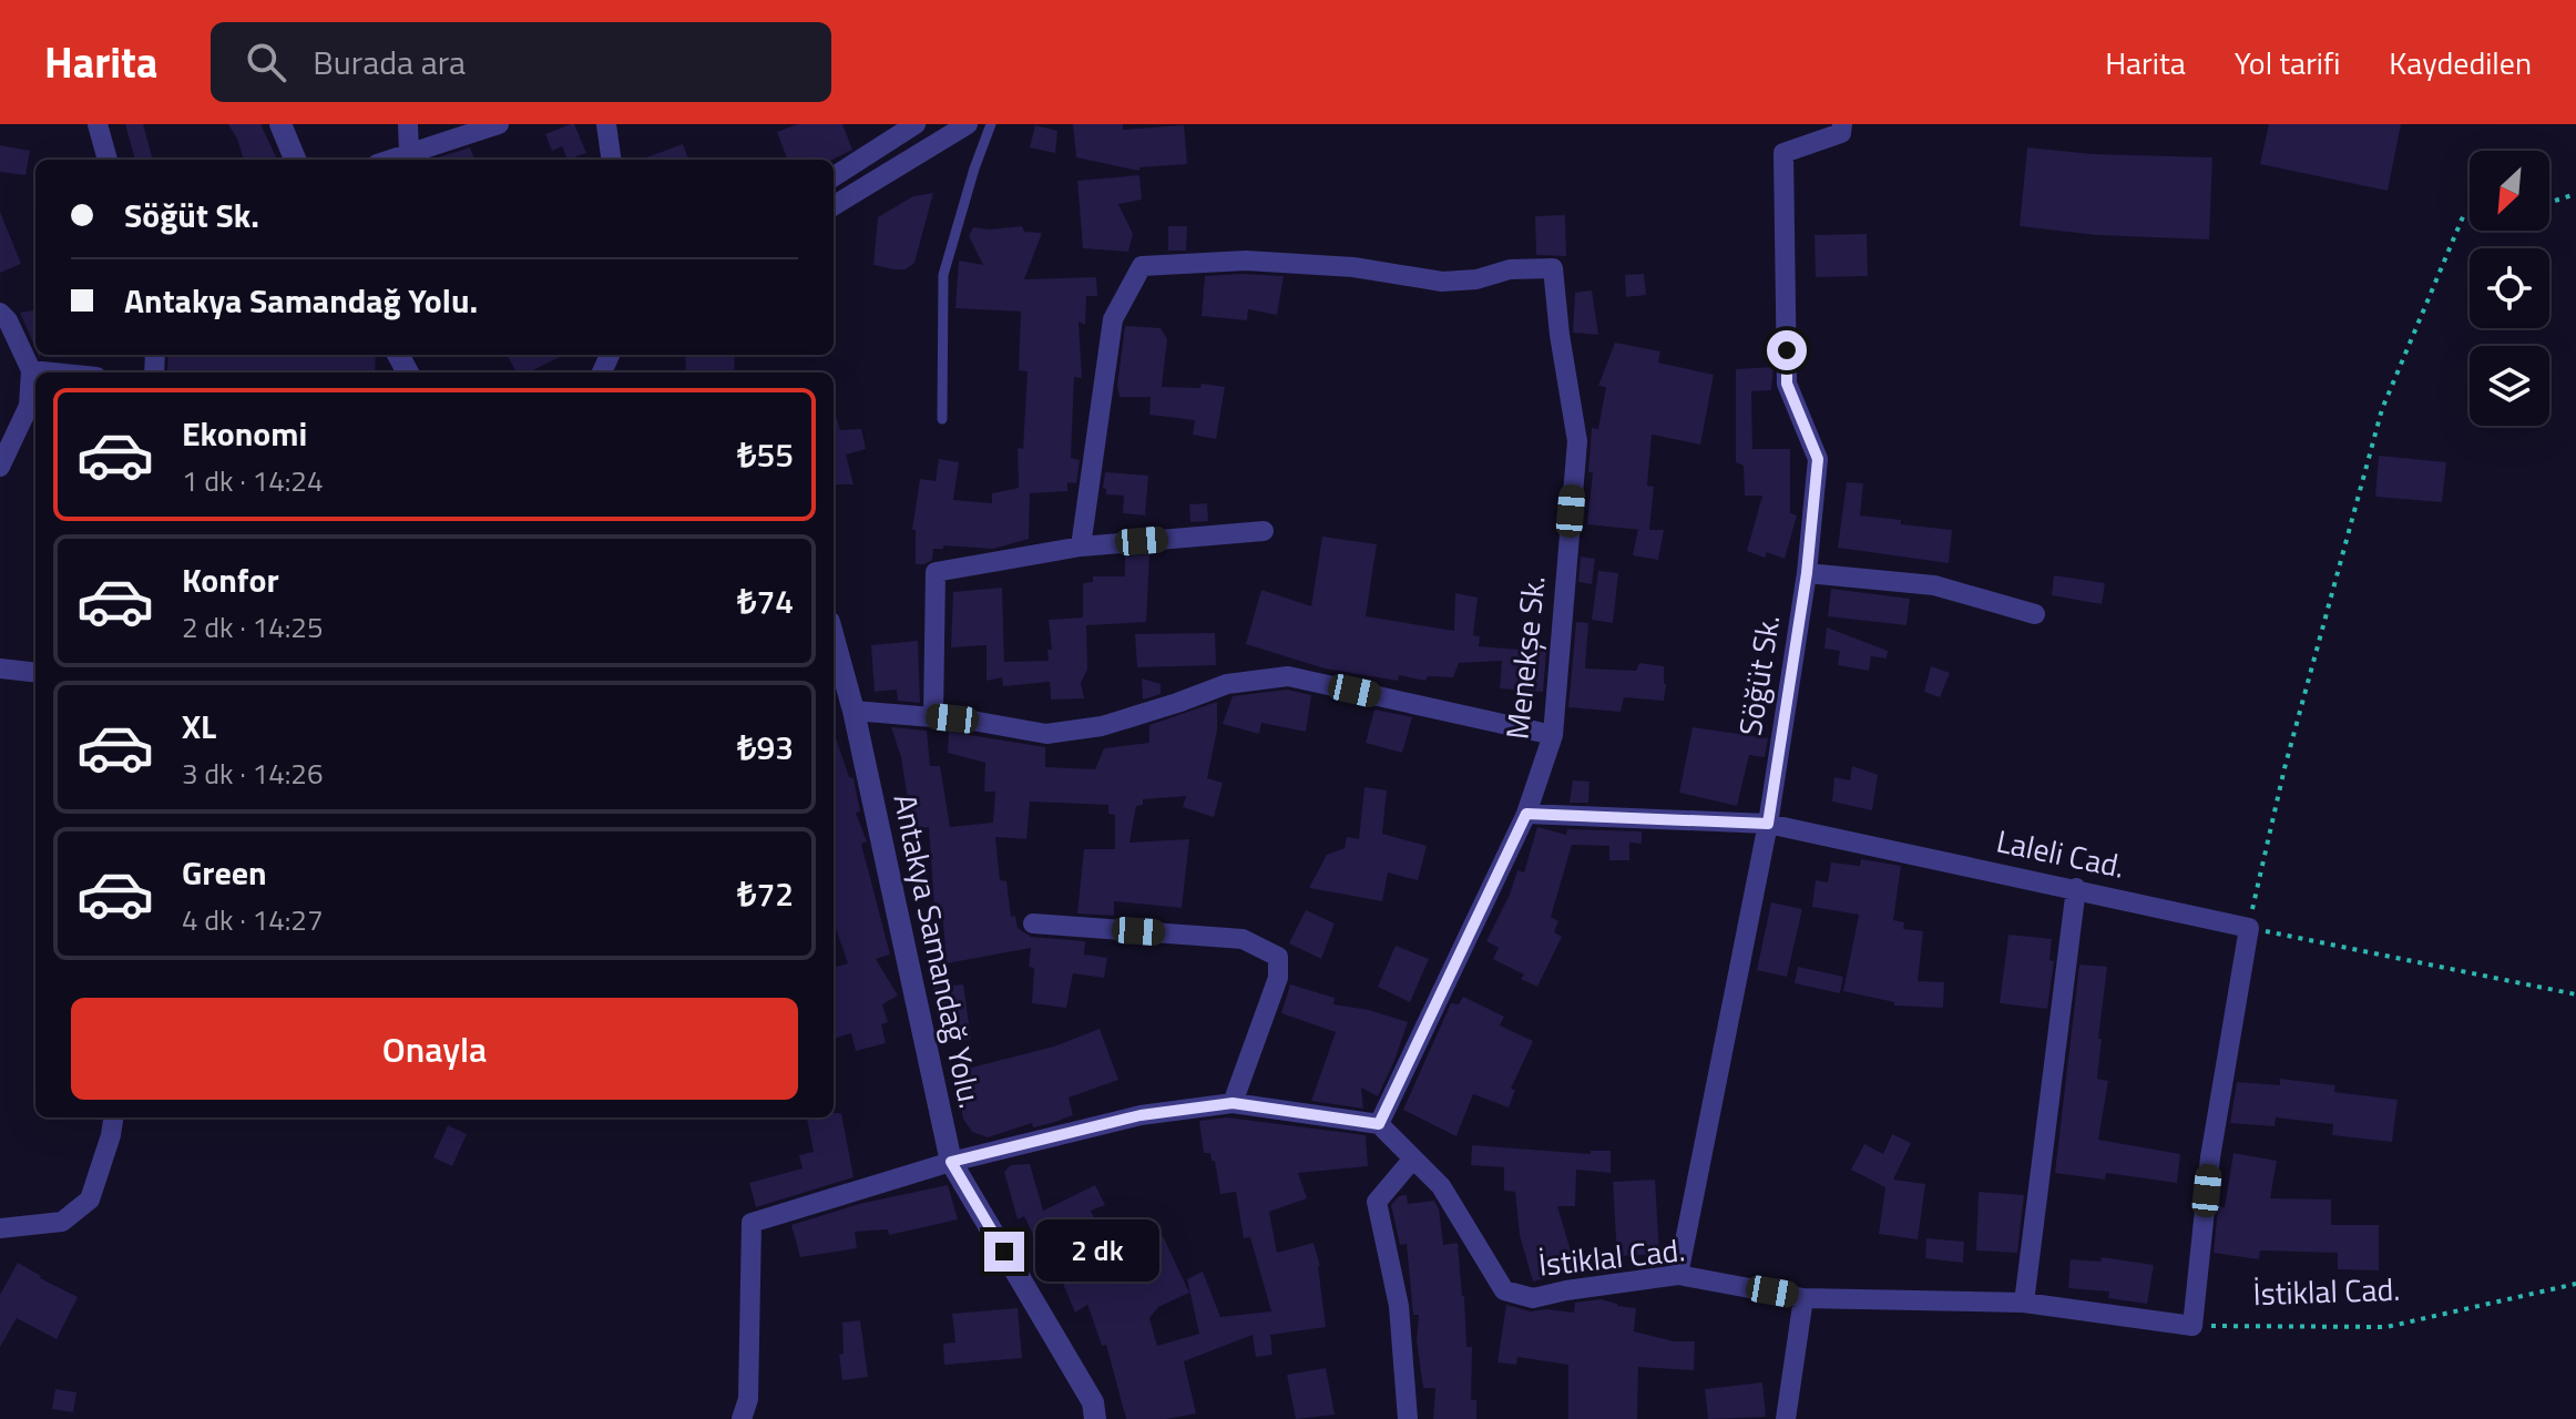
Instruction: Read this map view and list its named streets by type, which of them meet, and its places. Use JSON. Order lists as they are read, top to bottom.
{
  "streets": {
    "street": [
      "Menekşe Sk.",
      "Söğüt Sk.",
      "Laleli Cad.",
      "Antakya Samandağ Yolu.",
      "İstiklal Cad."
    ]
  },
  "crossings": [
    ["Menekşe Sk.", "Laleli Cad."],
    ["Menekşe Sk.", "İstiklal Cad."],
    ["Söğüt Sk.", "Laleli Cad."],
    ["Söğüt Sk.", "İstiklal Cad."]
  ],
  "north": "bottom left",
  "page": {
    "header": "Harita",
    "search": "Burada ara",
    "nav": ["Harita", "Yol tarifi", "Kaydedilen"],
    "banner": ["Söğüt Sk.", "Antakya Samandağ Yolu."],
    "list": [
      {
        "name": "Ekonomi",
        "note": "1 dk · 14:24",
        "value": "₺55"
      },
      {
        "name": "Konfor",
        "note": "2 dk · 14:25",
        "value": "₺74"
      },
      {
        "name": "XL",
        "note": "3 dk · 14:26",
        "value": "₺93"
      },
      {
        "name": "Green",
        "note": "4 dk · 14:27",
        "value": "₺72"
      }
    ],
    "buttons": "Onayla",
    "bubble": "2 dk"
  }
}
